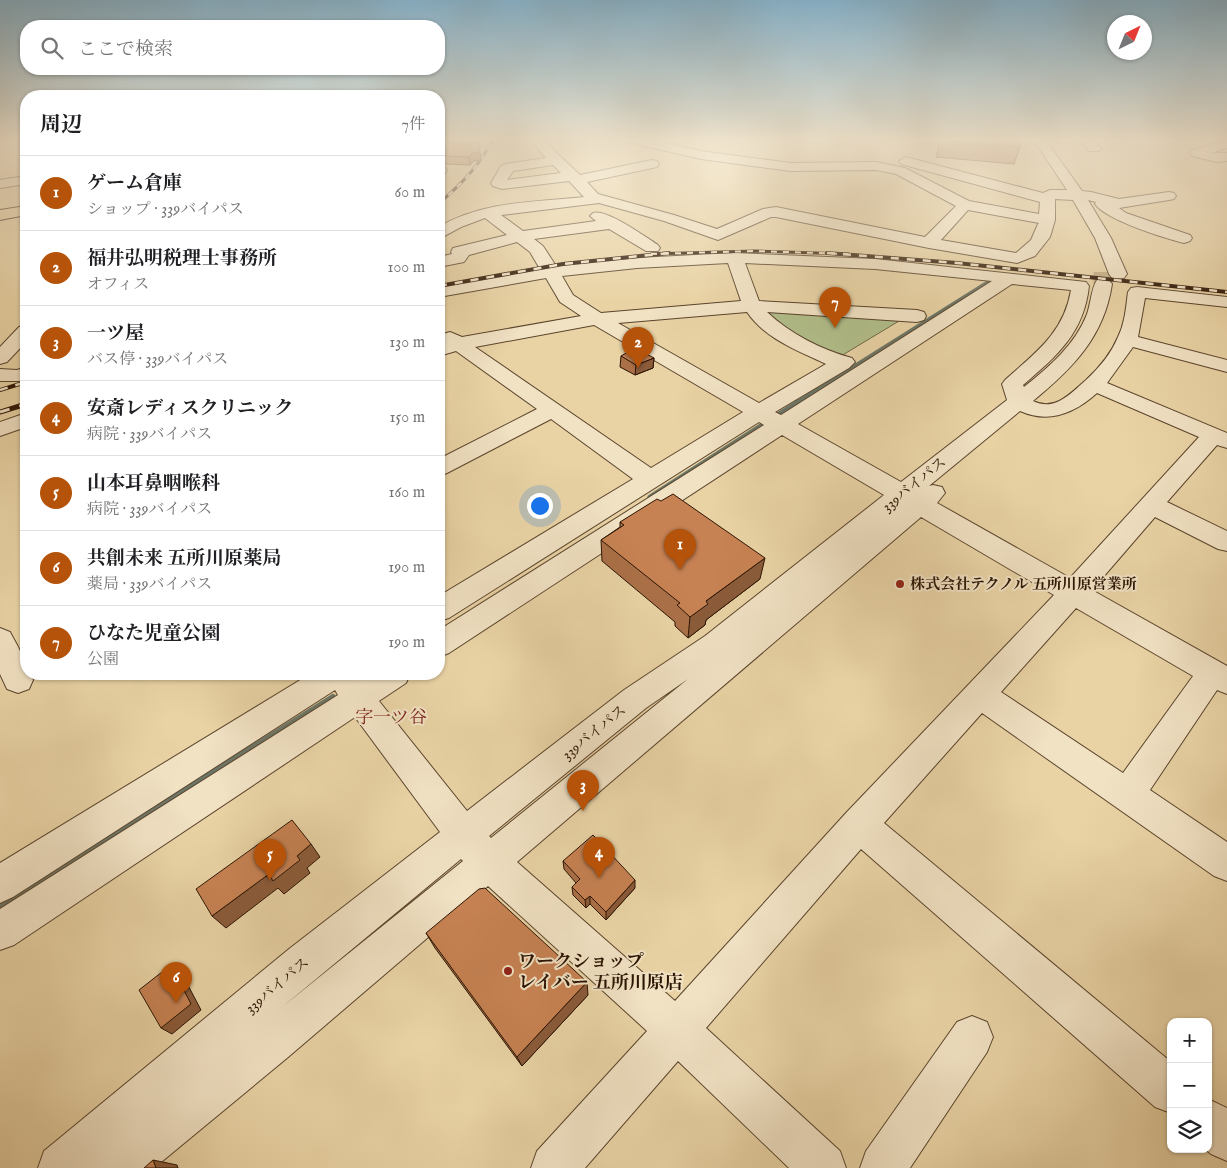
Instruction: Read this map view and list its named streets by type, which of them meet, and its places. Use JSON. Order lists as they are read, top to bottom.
{
  "streets": {
    "street": ["339バイパス"]
  },
  "districts": ["字一ツ谷"],
  "places": ["株式会社テクノル 五所川原営業所", "ワークショップ レイバー 五所川原店"],
  "north": "top right",
  "page": {
    "search": "ここで検索",
    "heading": ["周辺", "7件"],
    "list": [
      {
        "mark": "1",
        "name": "ゲーム倉庫",
        "note": "ショップ · 339バイパス",
        "value": "60 m"
      },
      {
        "mark": "2",
        "name": "福井弘明税理士事務所",
        "note": "オフィス",
        "value": "100 m"
      },
      {
        "mark": "3",
        "name": "一ツ屋",
        "note": "バス停 · 339バイパス",
        "value": "130 m"
      },
      {
        "mark": "4",
        "name": "安斎レディスクリニック",
        "note": "病院 · 339バイパス",
        "value": "150 m"
      },
      {
        "mark": "5",
        "name": "山本耳鼻咽喉科",
        "note": "病院 · 339バイパス",
        "value": "160 m"
      },
      {
        "mark": "6",
        "name": "共創未来 五所川原薬局",
        "note": "薬局 · 339バイパス",
        "value": "190 m"
      },
      {
        "mark": "7",
        "name": "ひなた児童公園",
        "note": "公園",
        "value": "190 m"
      }
    ],
    "pins": [
      "7",
      "2",
      "1",
      "3",
      "4",
      "5",
      "6"
    ],
    "map_buttons": ["+", "−"]
  }
}
